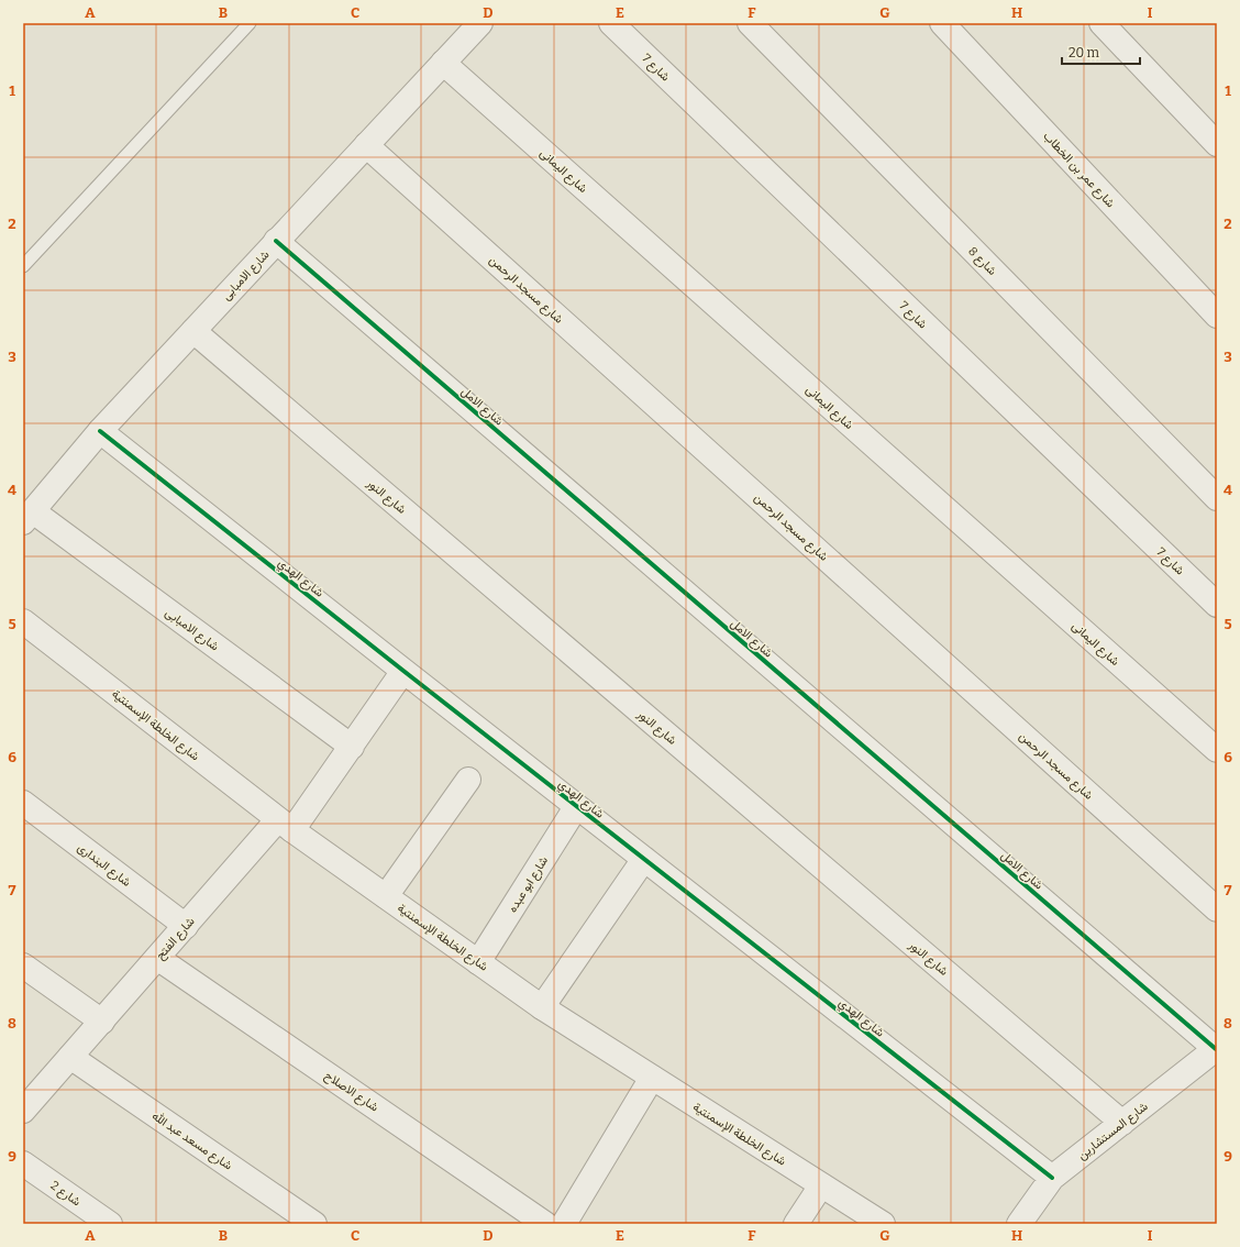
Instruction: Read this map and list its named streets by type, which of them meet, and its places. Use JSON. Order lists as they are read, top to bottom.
{
  "streets": {
    "street": [
      "شارع 7",
      "شارع عمر بن الخطاب",
      "شارع اليمانى",
      "شارع 8",
      "شارع الامبابى",
      "شارع مسجد الرحمن",
      "شارع الامل",
      "شارع النور",
      "شارع الهدي",
      "شارع الخلطة الإسمنتية",
      "شارع البندارى",
      "شارع ابو عبده",
      "شارع الفتح",
      "شارع الاصلاح",
      "شارع المستشارين",
      "شارع مسعد عبد الله",
      "شارع 2"
    ]
  },
  "crossings": [
    ["شارع اليمانى", "شارع الامبابى"],
    ["شارع الامبابى", "شارع مسجد الرحمن"],
    ["شارع الامبابى", "شارع الامل"],
    ["شارع الامبابى", "شارع النور"],
    ["شارع الامبابى", "شارع الهدي"],
    ["شارع الامبابى", "شارع الفتح"],
    ["شارع الامل", "شارع المستشارين"],
    ["شارع النور", "شارع المستشارين"],
    ["شارع الهدي", "شارع ابو عبده"],
    ["شارع الهدي", "شارع الفتح"],
    ["شارع الهدي", "شارع المستشارين"],
    ["شارع الخلطة الإسمنتية", "شارع ابو عبده"],
    ["شارع الخلطة الإسمنتية", "شارع الفتح"],
    ["شارع البندارى", "شارع الفتح"],
    ["شارع الفتح", "شارع الاصلاح"],
    ["شارع الفتح", "شارع مسعد عبد الله"]
  ],
  "scale_bar": "20 m",
  "grid": {
    "columns": [
      "A",
      "B",
      "C",
      "D",
      "E",
      "F",
      "G",
      "H",
      "I"
    ],
    "rows": [
      "1",
      "2",
      "3",
      "4",
      "5",
      "6",
      "7",
      "8",
      "9"
    ]
  }
}
